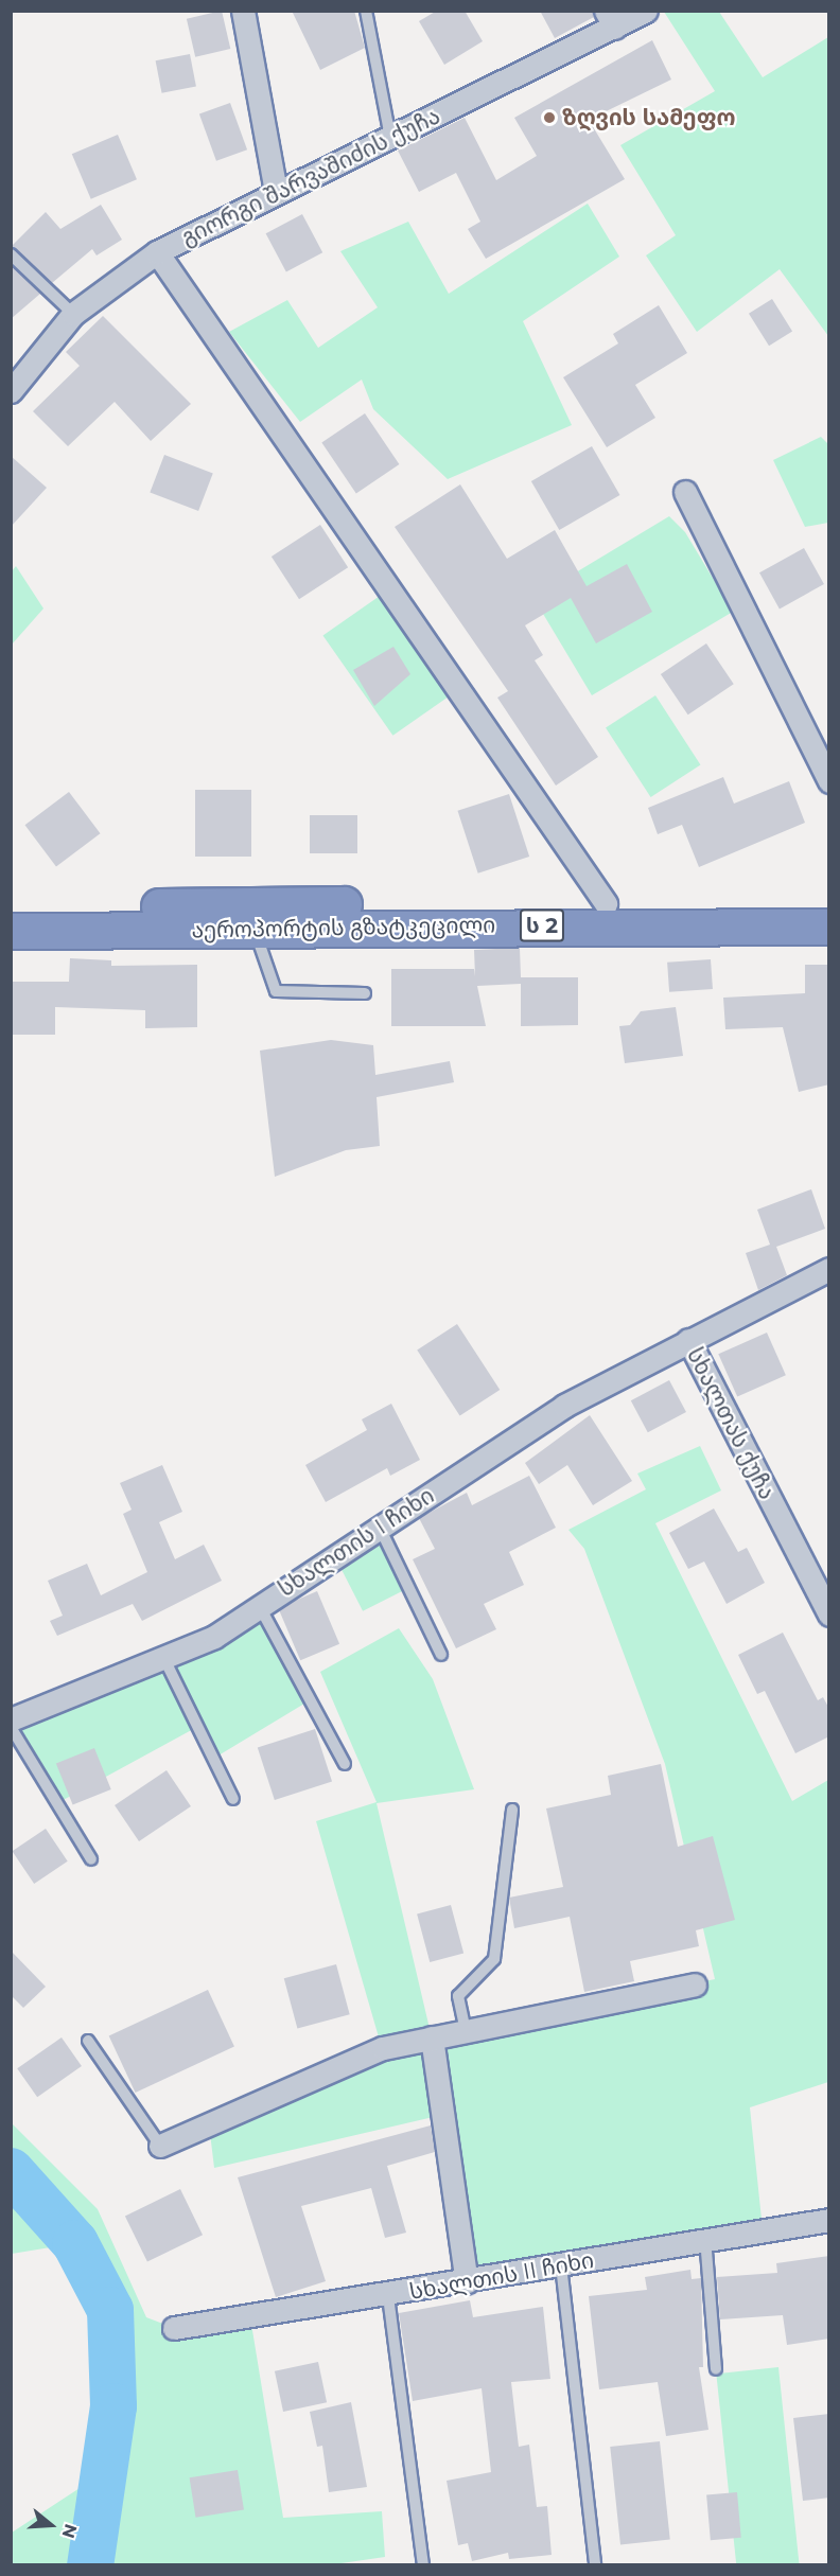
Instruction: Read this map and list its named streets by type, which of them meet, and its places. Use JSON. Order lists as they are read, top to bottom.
{
  "streets": {
    "highway": ["ს 2", "აეროპორტის გზატკეცილი"],
    "street": [
      "გიორგი შარვაშიძის ქუჩა",
      "სხალთას ქუჩა",
      "სხალთის I ჩიხი",
      "სხალთის II ჩიხი"
    ]
  },
  "crossings": [
    ["სხალთას ქუჩა", "სხალთის I ჩიხი"]
  ],
  "places": ["ზღვის სამეფო"],
  "north": "right"
}
